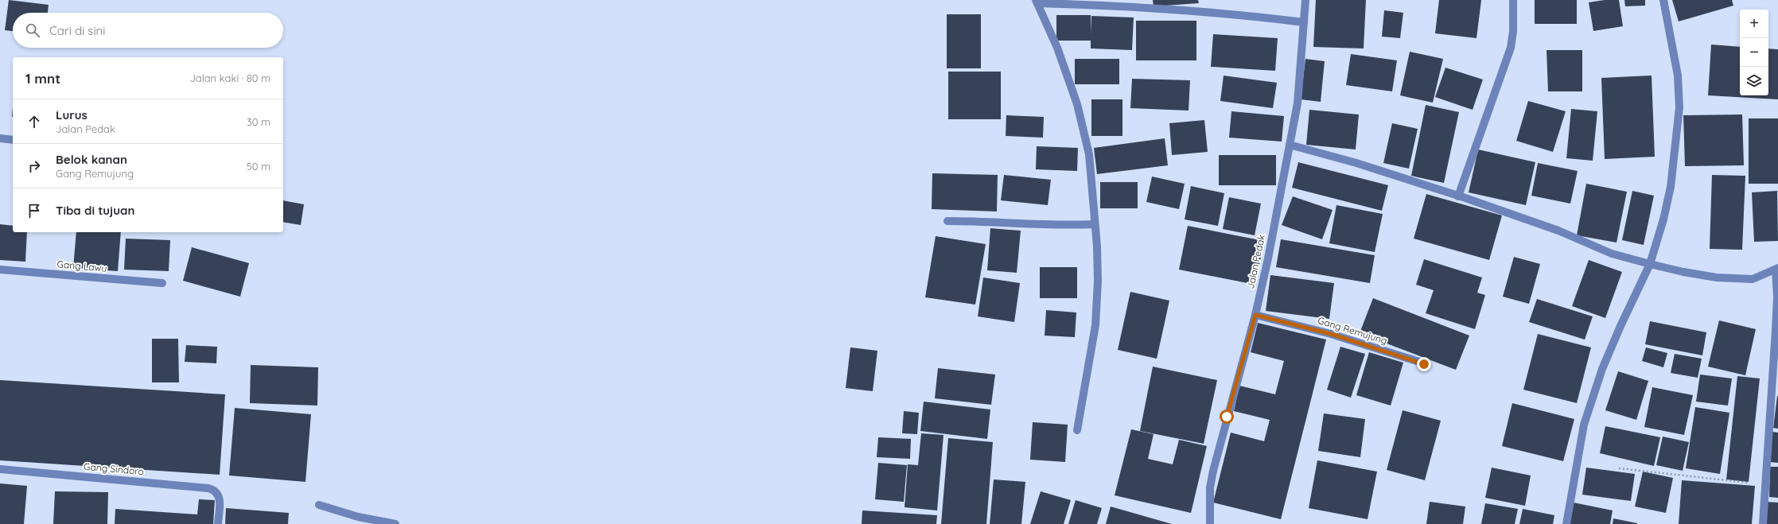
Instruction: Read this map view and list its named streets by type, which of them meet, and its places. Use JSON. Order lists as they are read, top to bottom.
{
  "streets": {
    "street": [
      "Jalan Pedak",
      "Gang Lawu",
      "Gang Remujung",
      "Gang Sindoro"
    ]
  },
  "crossings": [
    ["Jalan Pedak", "Gang Remujung"]
  ],
  "page": {
    "map_buttons": ["+", "−"],
    "search": "Cari di sini",
    "heading": ["1 mnt", "Jalan kaki · 80 m"],
    "list": [
      ["Lurus", "Jalan Pedak", "30 m"],
      ["Belok kanan", "Gang Remujung", "50 m"],
      "Tiba di tujuan"
    ]
  }
}
